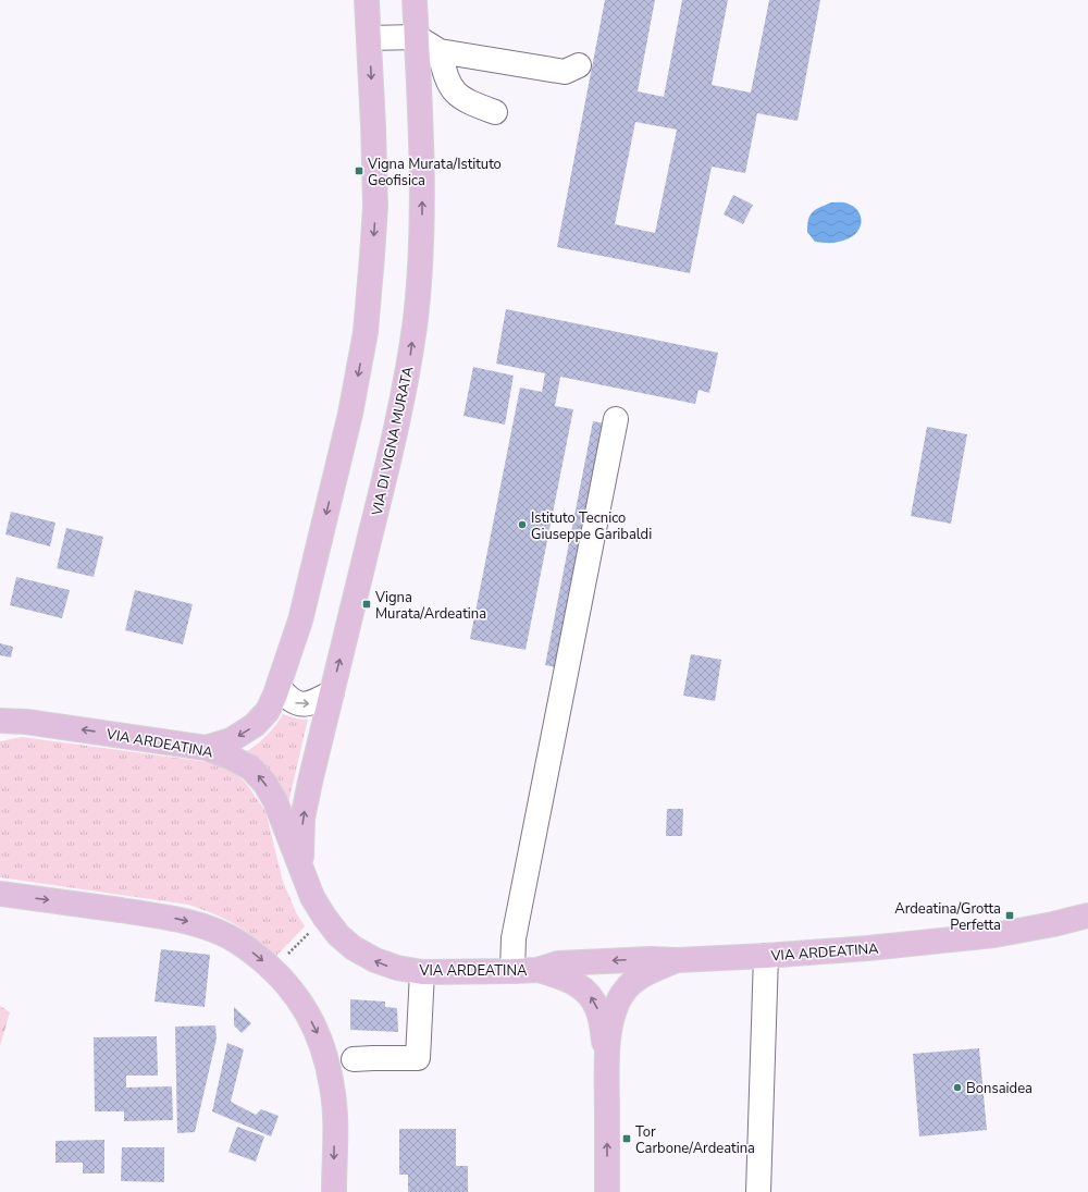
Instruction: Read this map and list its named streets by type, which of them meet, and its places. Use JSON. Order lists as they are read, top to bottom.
{
  "streets": {
    "main road": ["VIA DI VIGNA MURATA", "VIA ARDEATINA"]
  },
  "crossings": [
    ["VIA DI VIGNA MURATA", "VIA ARDEATINA"]
  ],
  "places": {
    "transit": [
      "Vigna Murata/Istituto Geofisica",
      "Vigna Murata/Ardeatina",
      "Ardeatina/Grotta Perfetta",
      "Tor Carbone/Ardeatina"
    ],
    "other": ["Istituto Tecnico Giuseppe Garibaldi", "Bonsaidea"]
  }
}
